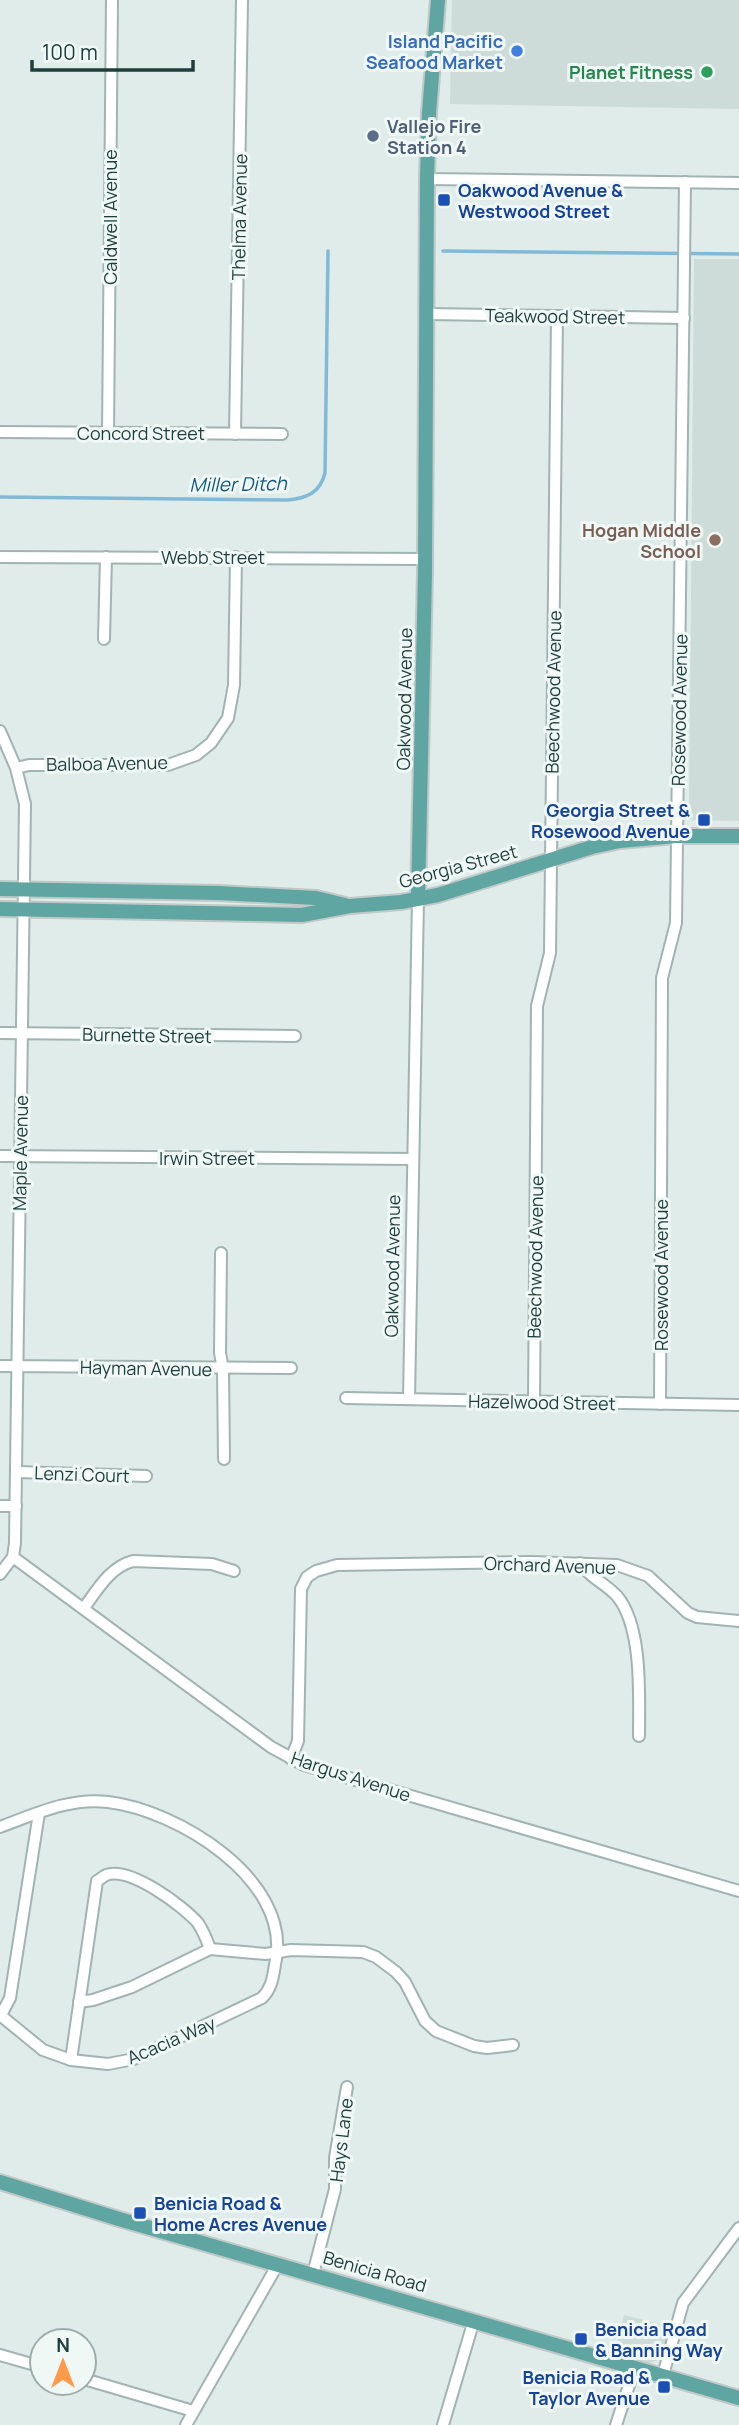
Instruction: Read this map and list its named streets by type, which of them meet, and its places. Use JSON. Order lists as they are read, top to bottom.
{
  "streets": {
    "main road": ["Oakwood Avenue", "Georgia Street", "Benicia Road"],
    "street": [
      "Caldwell Avenue",
      "Thelma Avenue",
      "Teakwood Street",
      "Concord Street",
      "Webb Street",
      "Beechwood Avenue",
      "Rosewood Avenue",
      "Balboa Avenue",
      "Burnette Street",
      "Maple Avenue",
      "Irwin Street",
      "Hayman Avenue",
      "Hazelwood Street",
      "Lenzi Court",
      "Orchard Avenue",
      "Hargus Avenue",
      "Acacia Way",
      "Hays Lane"
    ]
  },
  "crossings": [
    ["Caldwell Avenue", "Concord Street"],
    ["Thelma Avenue", "Concord Street"],
    ["Teakwood Street", "Beechwood Avenue"],
    ["Teakwood Street", "Oakwood Avenue"],
    ["Teakwood Street", "Rosewood Avenue"],
    ["Webb Street", "Oakwood Avenue"],
    ["Webb Street", "Balboa Avenue"],
    ["Beechwood Avenue", "Georgia Street"],
    ["Beechwood Avenue", "Hazelwood Street"],
    ["Oakwood Avenue", "Georgia Street"],
    ["Oakwood Avenue", "Irwin Street"],
    ["Oakwood Avenue", "Hazelwood Street"],
    ["Rosewood Avenue", "Georgia Street"],
    ["Rosewood Avenue", "Hazelwood Street"],
    ["Balboa Avenue", "Maple Avenue"],
    ["Georgia Street", "Maple Avenue"],
    ["Burnette Street", "Maple Avenue"],
    ["Maple Avenue", "Irwin Street"],
    ["Maple Avenue", "Hayman Avenue"],
    ["Maple Avenue", "Lenzi Court"],
    ["Maple Avenue", "Hargus Avenue"],
    ["Orchard Avenue", "Hargus Avenue"],
    ["Hays Lane", "Benicia Road"]
  ],
  "water": ["Miller Ditch"],
  "places": {
    "other": [
      "Island Pacific Seafood Market",
      "Planet Fitness",
      "Vallejo Fire Station 4",
      "Hogan Middle School"
    ],
    "transit": [
      "Oakwood Avenue & Westwood Street",
      "Georgia Street & Rosewood Avenue",
      "Benicia Road & Home Acres Avenue",
      "Benicia Road & Banning Way",
      "Benicia Road & Taylor Avenue"
    ]
  },
  "scale_bar": "100 m",
  "north": "top"
}
